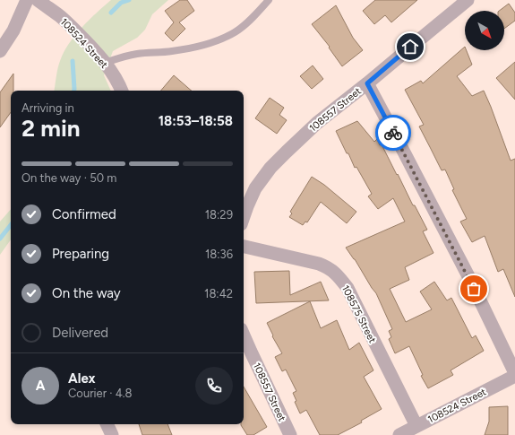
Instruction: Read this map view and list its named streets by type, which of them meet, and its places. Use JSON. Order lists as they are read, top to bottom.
{
  "streets": {
    "street": ["108524 Street", "108557 Street", "108575 Street"]
  },
  "crossings": [
    ["108524 Street", "108575 Street"]
  ],
  "north": "bottom right",
  "page": {
    "heading": ["2 min", "Arriving in", "18:53–18:58"],
    "panel": ["Alex", "Courier · 4.8"],
    "bar": "On the way · 50 m",
    "list": [
      ["Confirmed", "18:29"],
      ["Preparing", "18:36"],
      ["On the way", "18:42"],
      "Delivered"
    ],
    "round": "A"
  }
}
